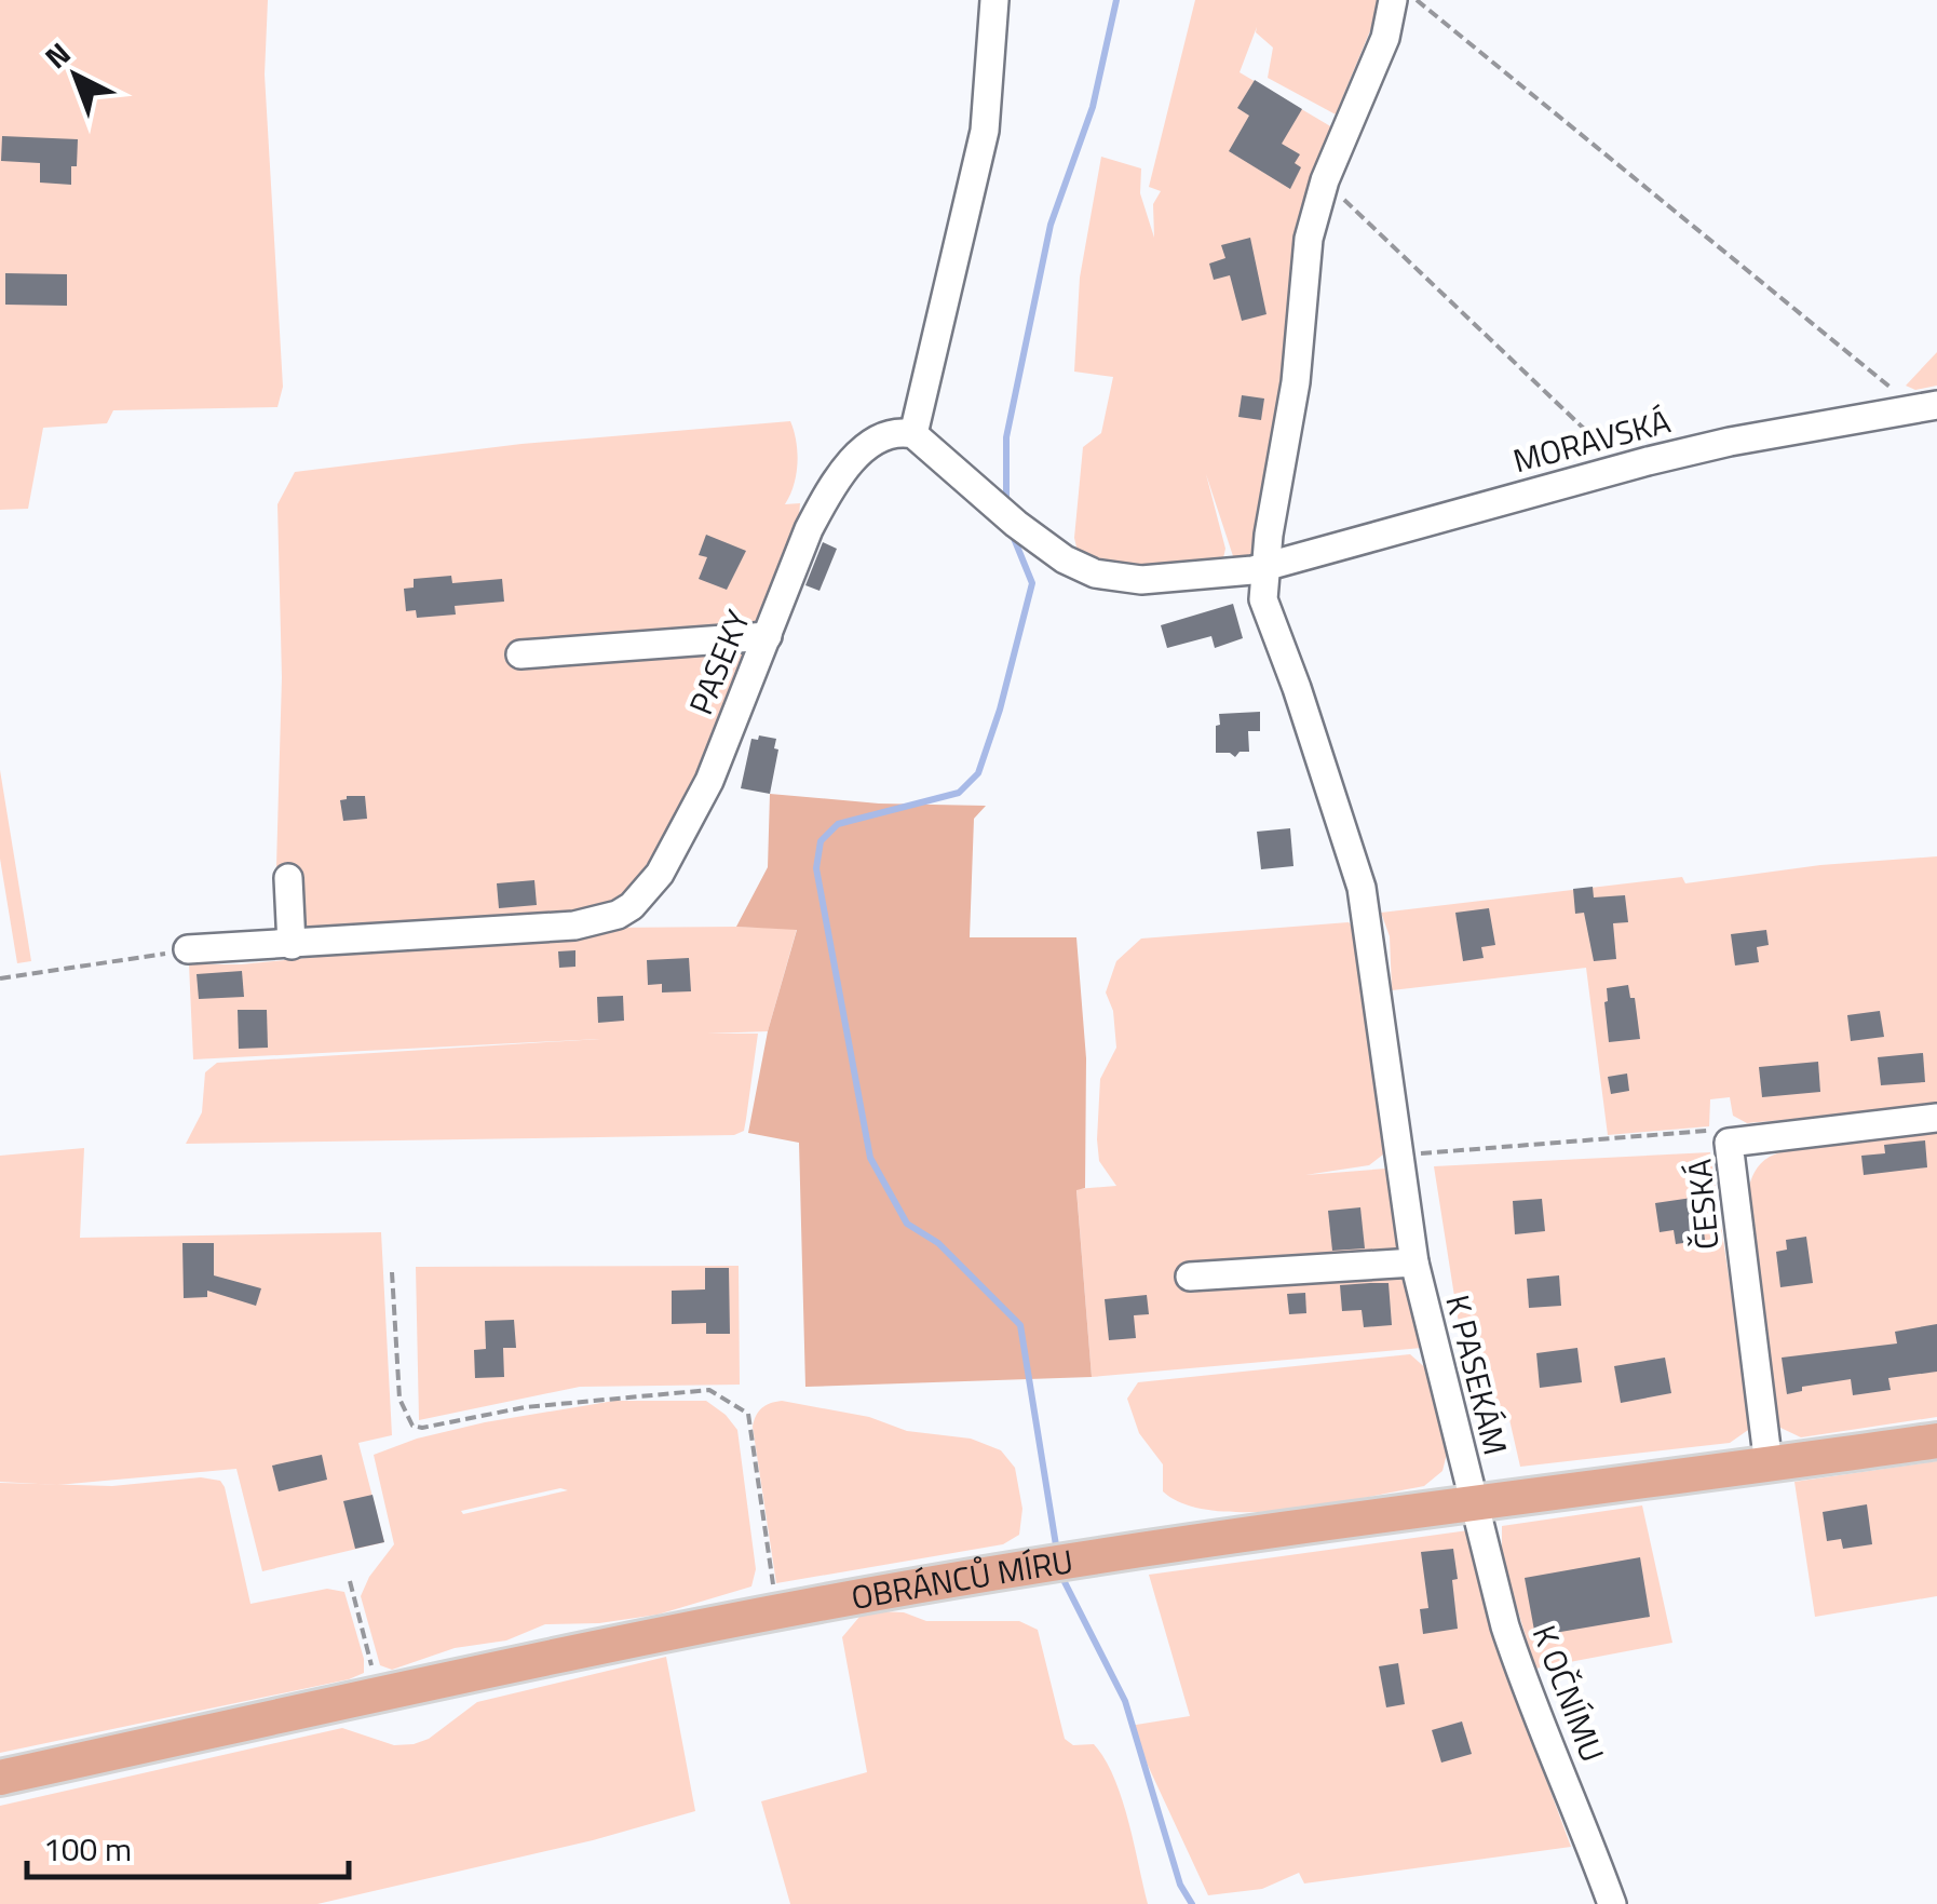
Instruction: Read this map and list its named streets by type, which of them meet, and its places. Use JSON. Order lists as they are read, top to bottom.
{
  "streets": {
    "main road": ["OBRÁNCŮ MÍRU"],
    "street": [
      "MORAVSKÁ",
      "PASEKY",
      "ČESKÁ",
      "K PASEKÁM",
      "K OČNÍMU"
    ]
  },
  "crossings": [
    ["ČESKÁ", "OBRÁNCŮ MÍRU"],
    ["K PASEKÁM", "OBRÁNCŮ MÍRU"],
    ["K PASEKÁM", "K OČNÍMU"],
    ["OBRÁNCŮ MÍRU", "K OČNÍMU"]
  ],
  "scale_bar": "100 m",
  "north": "top left"
}
